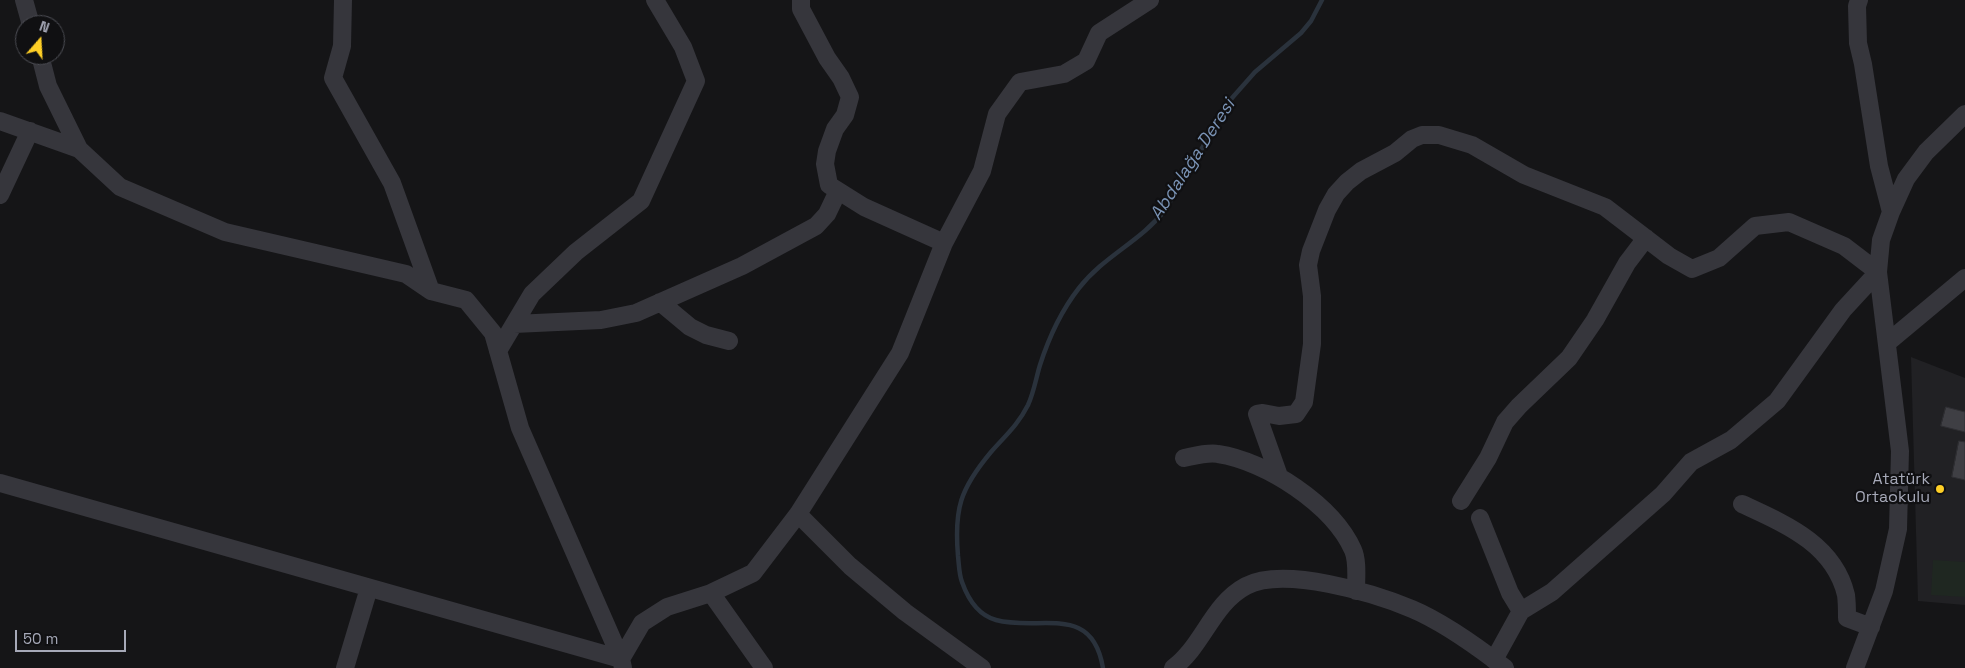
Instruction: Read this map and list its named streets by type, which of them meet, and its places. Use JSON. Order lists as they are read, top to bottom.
{
  "water": ["Abdalağa Deresi"],
  "places": ["Atatürk Ortaokulu"],
  "scale_bar": "50 m",
  "north": "top"
}
